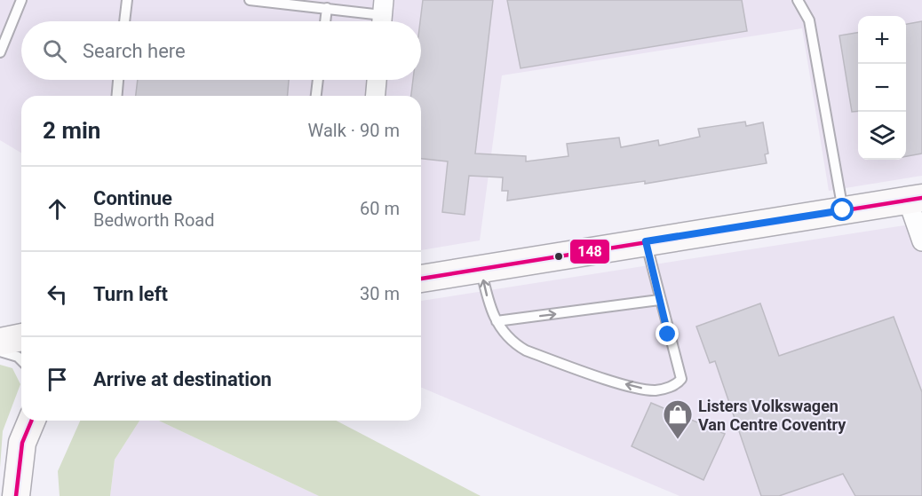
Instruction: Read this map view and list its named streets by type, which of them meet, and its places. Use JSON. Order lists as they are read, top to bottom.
{
  "places": {
    "shop": ["Listers Volkswagen Van Centre Coventry"]
  },
  "lines": ["transit line 148"],
  "page": {
    "map_buttons": ["+", "−"],
    "search": "Search here",
    "heading": ["2 min", "Walk · 90 m"],
    "list": [
      ["Continue", "Bedworth Road", "60 m"],
      ["Turn left", "30 m"],
      "Arrive at destination"
    ]
  }
}
